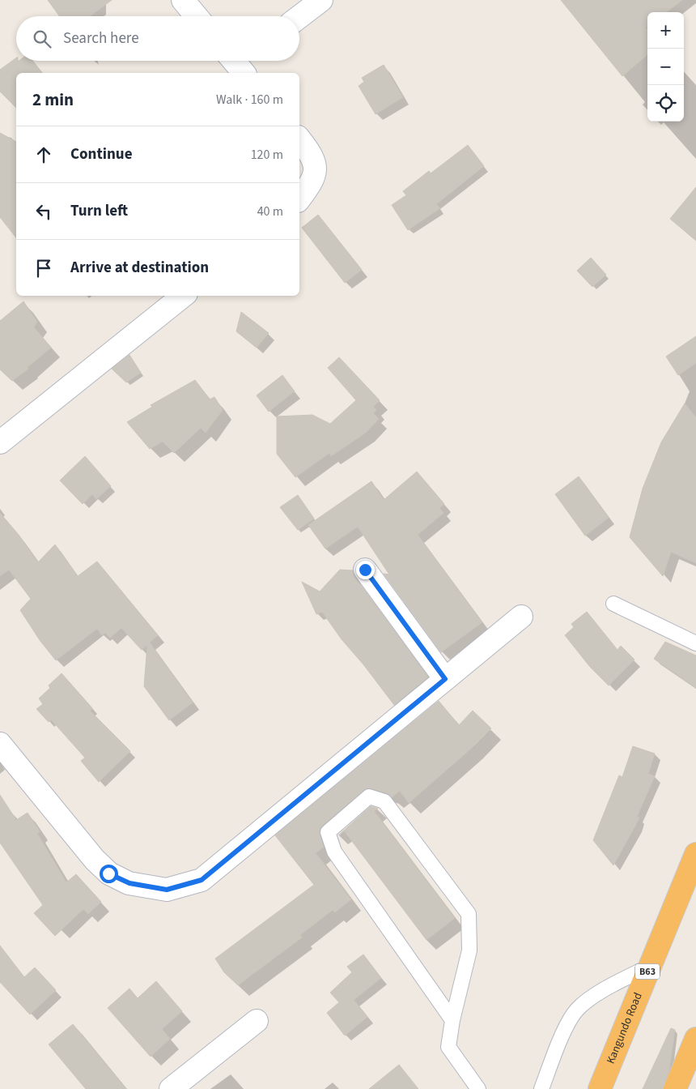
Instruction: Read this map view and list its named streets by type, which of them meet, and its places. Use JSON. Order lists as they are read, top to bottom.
{
  "streets": {
    "highway": ["B63", "Kangundo Road"]
  },
  "page": {
    "map_buttons": ["+", "−"],
    "search": "Search here",
    "heading": ["2 min", "Walk · 160 m"],
    "list": [
      ["Continue", "120 m"],
      ["Turn left", "40 m"],
      "Arrive at destination"
    ]
  }
}
